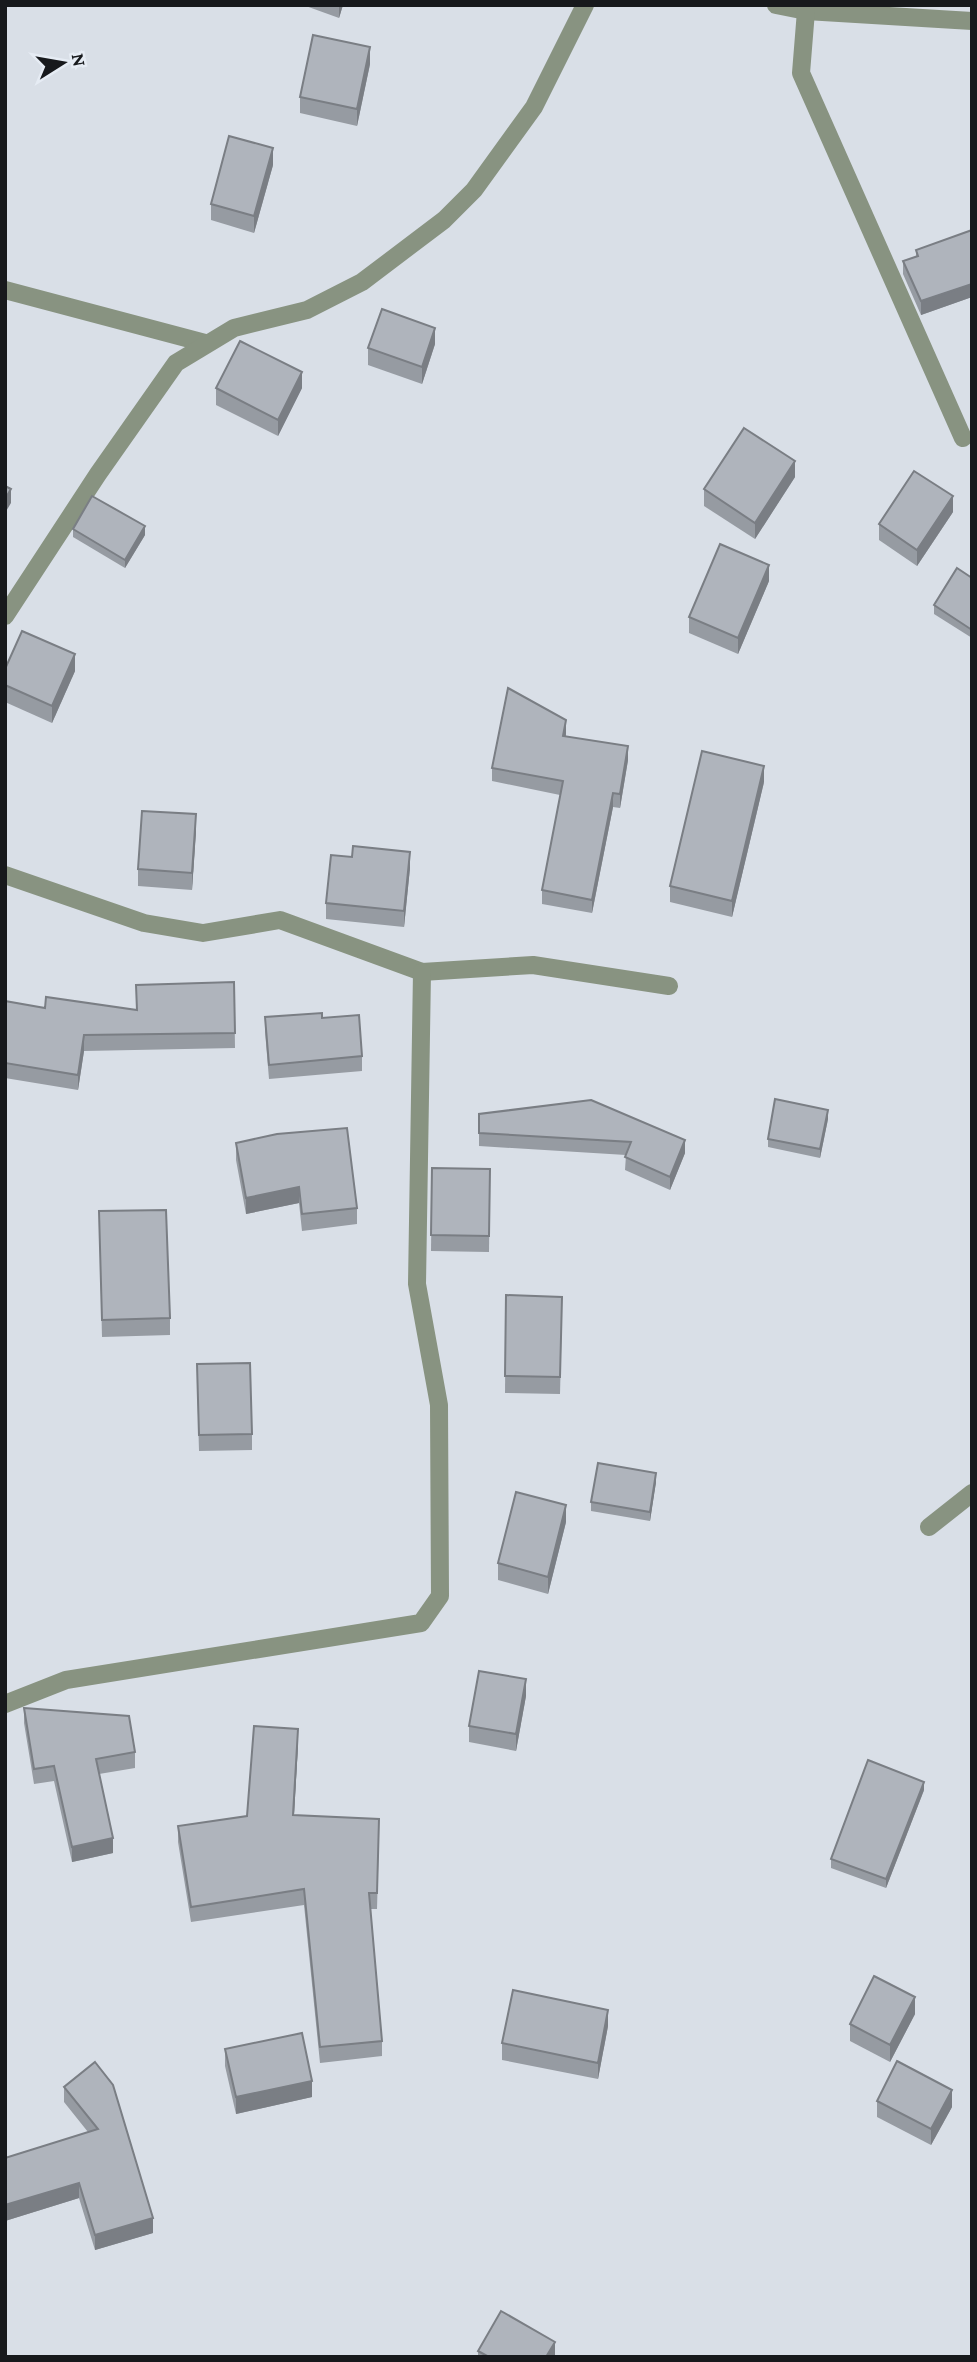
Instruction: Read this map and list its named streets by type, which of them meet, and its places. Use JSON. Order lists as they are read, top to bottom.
{
  "north": "right"
}
